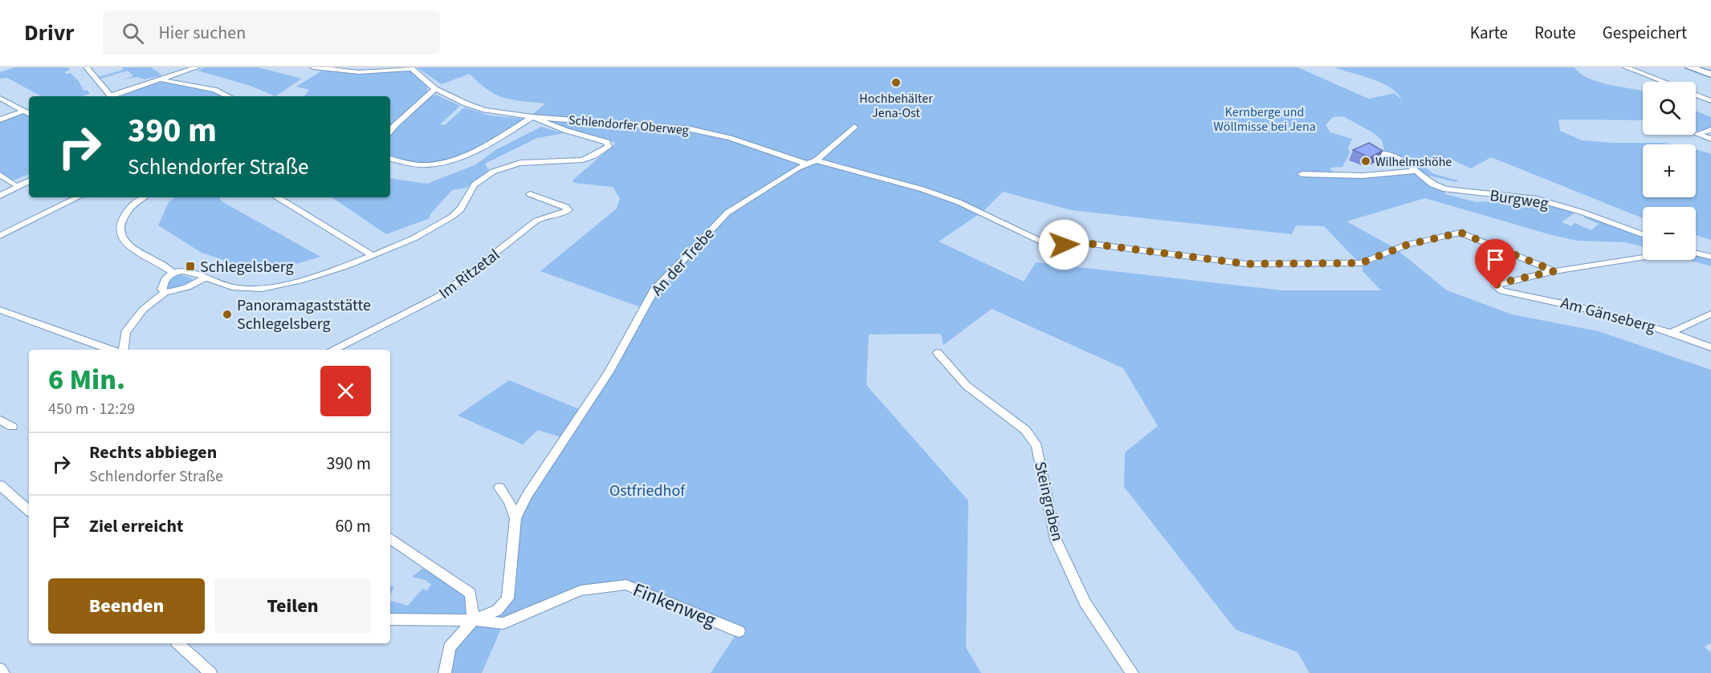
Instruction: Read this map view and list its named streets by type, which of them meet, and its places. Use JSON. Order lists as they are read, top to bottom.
{
  "streets": {
    "street": [
      "Schlendorfer Oberweg",
      "Burgweg",
      "An der Trebe",
      "Im Ritzetal",
      "Am Gänseberg",
      "Steingraben",
      "Finkenweg"
    ]
  },
  "crossings": [
    ["Schlendorfer Oberweg", "An der Trebe"],
    ["An der Trebe", "Finkenweg"]
  ],
  "parks": ["Kernberge und Wöllmisse bei Jena", "Ostfriedhof"],
  "places": {
    "other": ["Hochbehälter Jena-Ost", "Wilhelmshöhe", "Panoramagaststätte Schlegelsberg"],
    "transit": ["Schlegelsberg"]
  },
  "page": {
    "header": "Drivr",
    "search": "Hier suchen",
    "nav": ["Karte", "Route", "Gespeichert"],
    "map_buttons": ["+", "−"],
    "turn": ["390 m", "Schlendorfer Straße"],
    "heading": ["6 Min.", "450 m · 12:29"],
    "list": [
      {
        "name": "Rechts abbiegen",
        "note": "Schlendorfer Straße",
        "value": "390 m"
      },
      {
        "name": "Ziel erreicht",
        "value": "60 m"
      }
    ],
    "buttons": ["Beenden", "Teilen"]
  }
}
